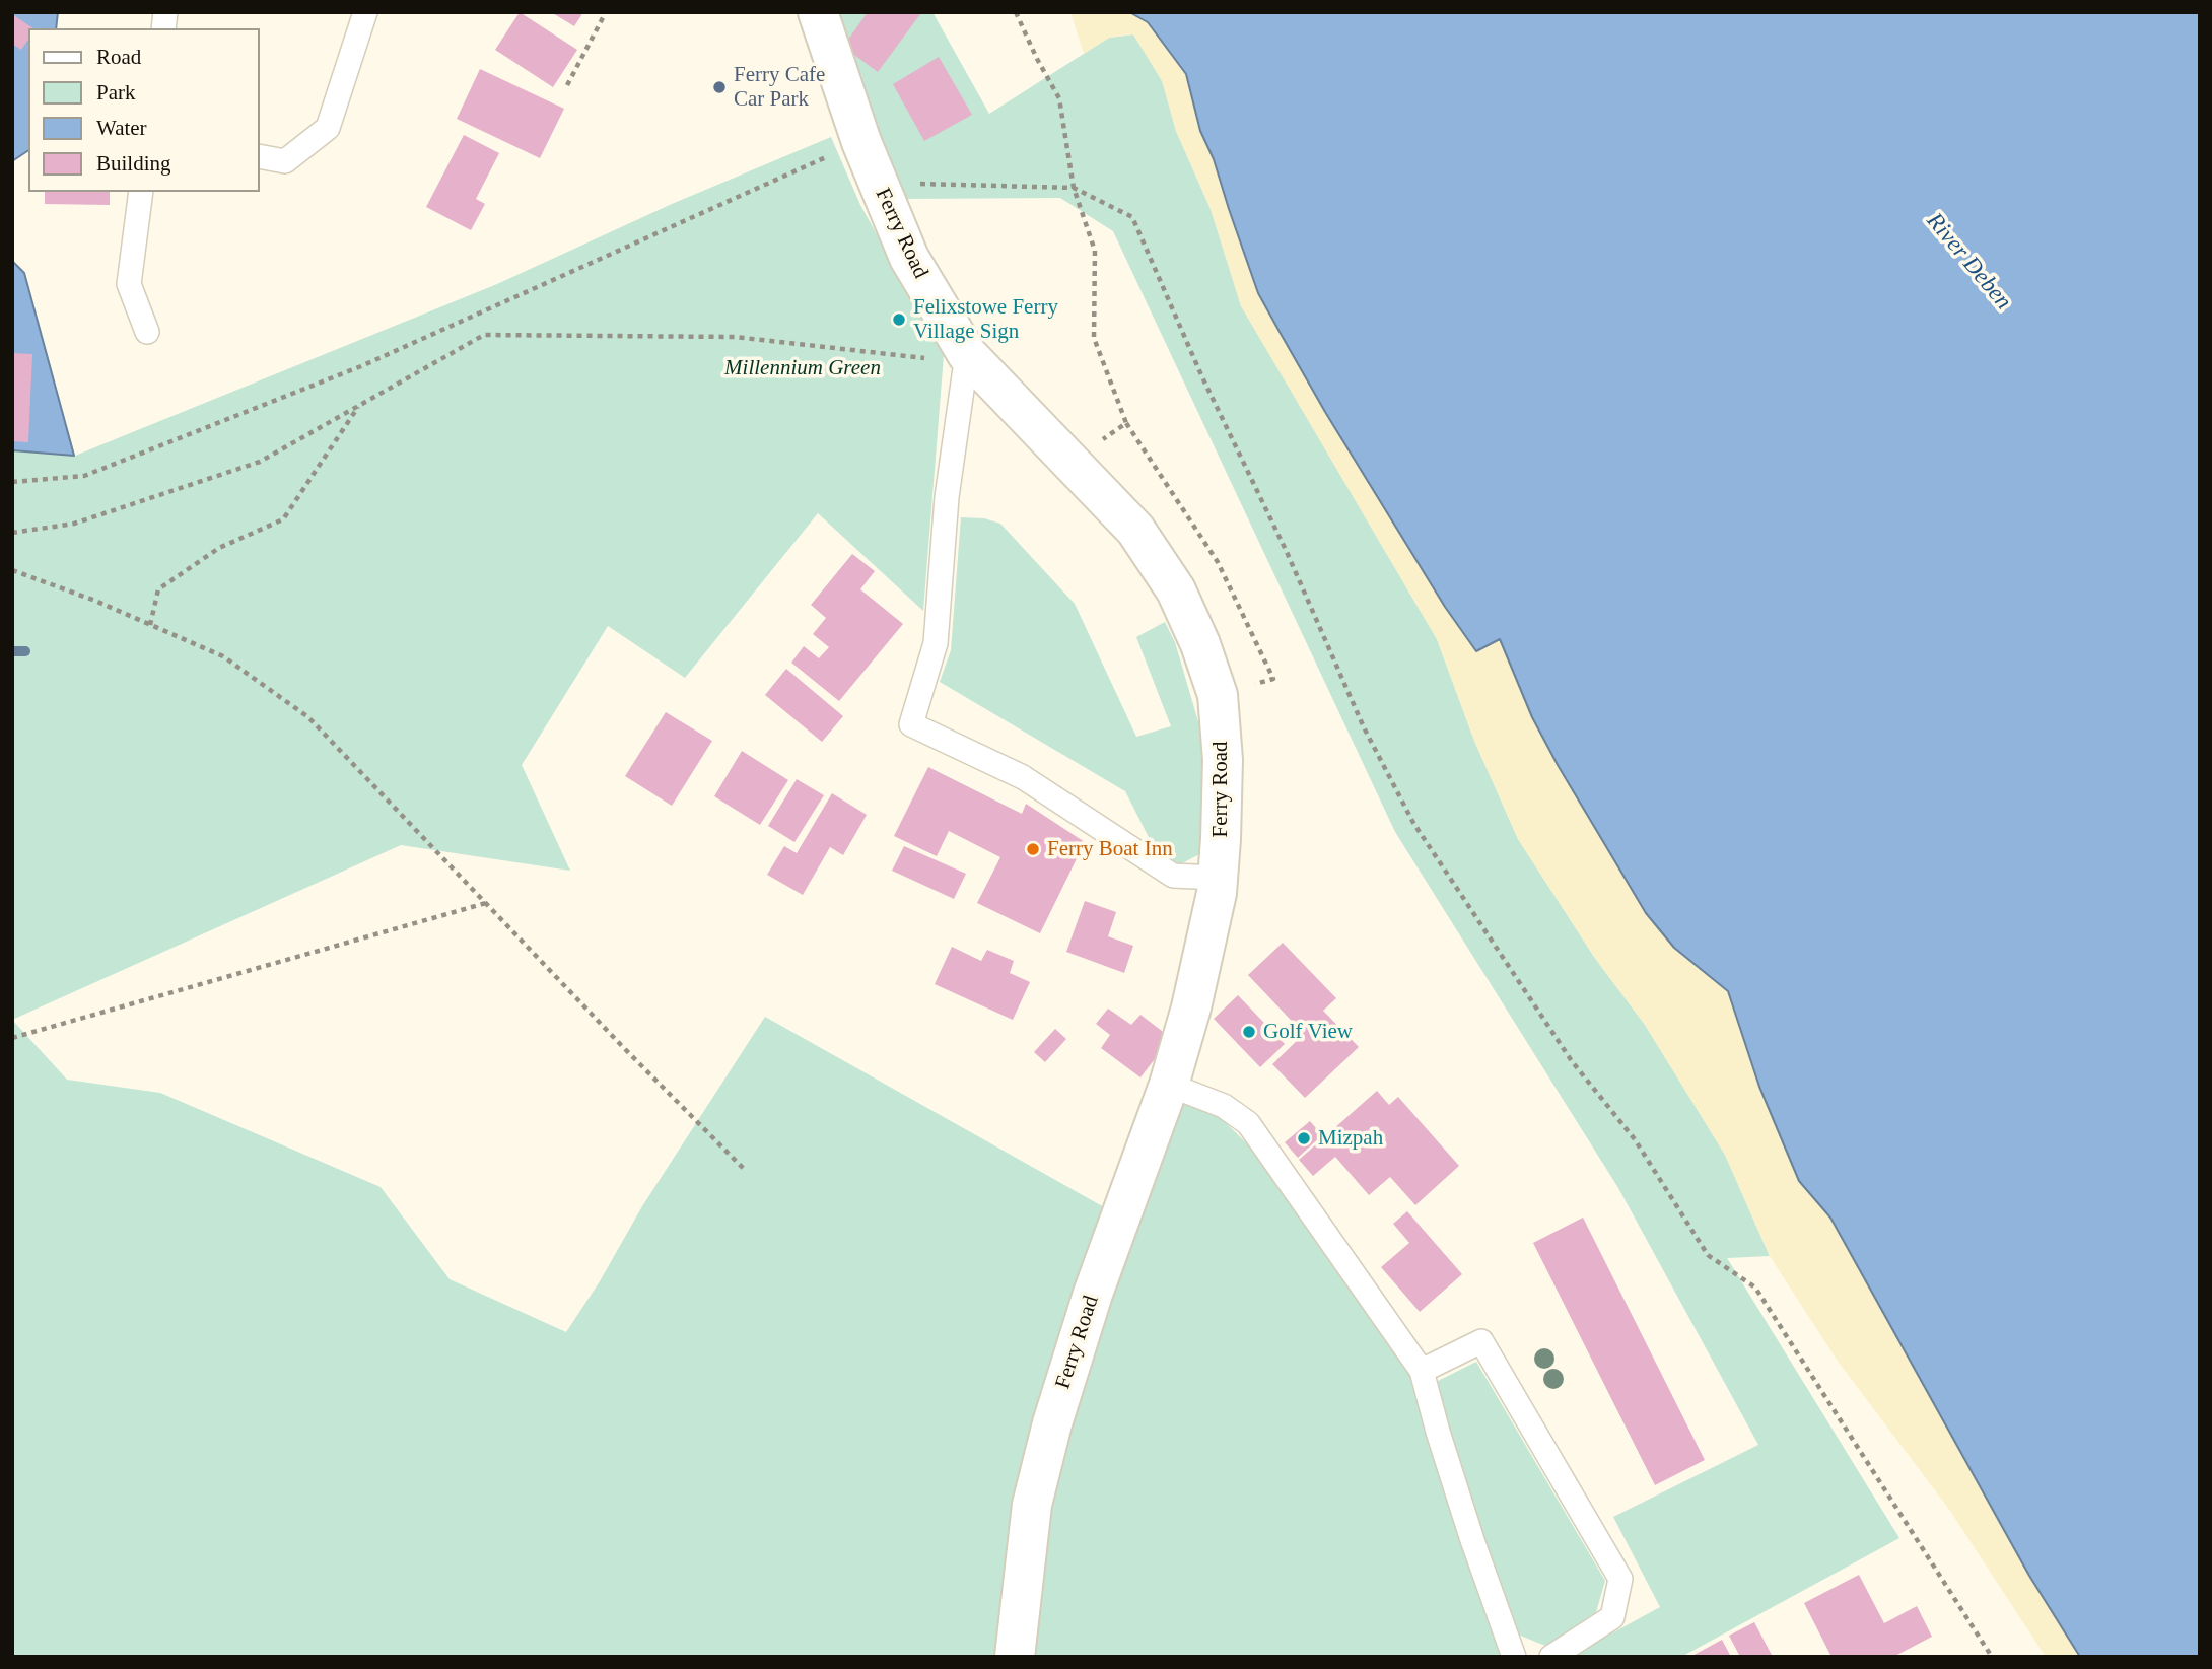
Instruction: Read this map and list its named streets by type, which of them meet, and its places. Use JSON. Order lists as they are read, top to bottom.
{
  "streets": {
    "street": ["Ferry Road"]
  },
  "water": ["River Deben"],
  "parks": ["Millennium Green"],
  "places": [
    "Ferry Cafe Car Park",
    "Felixstowe Ferry Village Sign",
    "Ferry Boat Inn",
    "Golf View",
    "Mizpah"
  ],
  "legend": [
    "Road",
    "Park",
    "Water",
    "Building"
  ]
}
